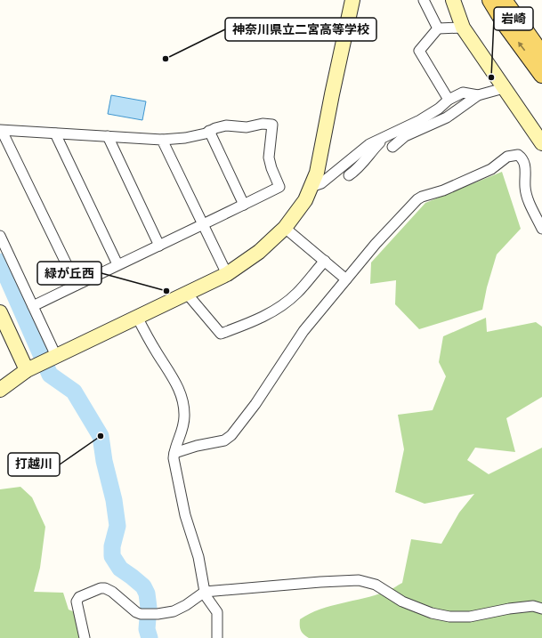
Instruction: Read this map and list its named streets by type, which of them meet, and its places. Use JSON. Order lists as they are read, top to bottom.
{
  "places": [
    "神奈川県立二宮高等学校",
    "岩崎",
    "緑が丘西",
    "打越川"
  ]
}
